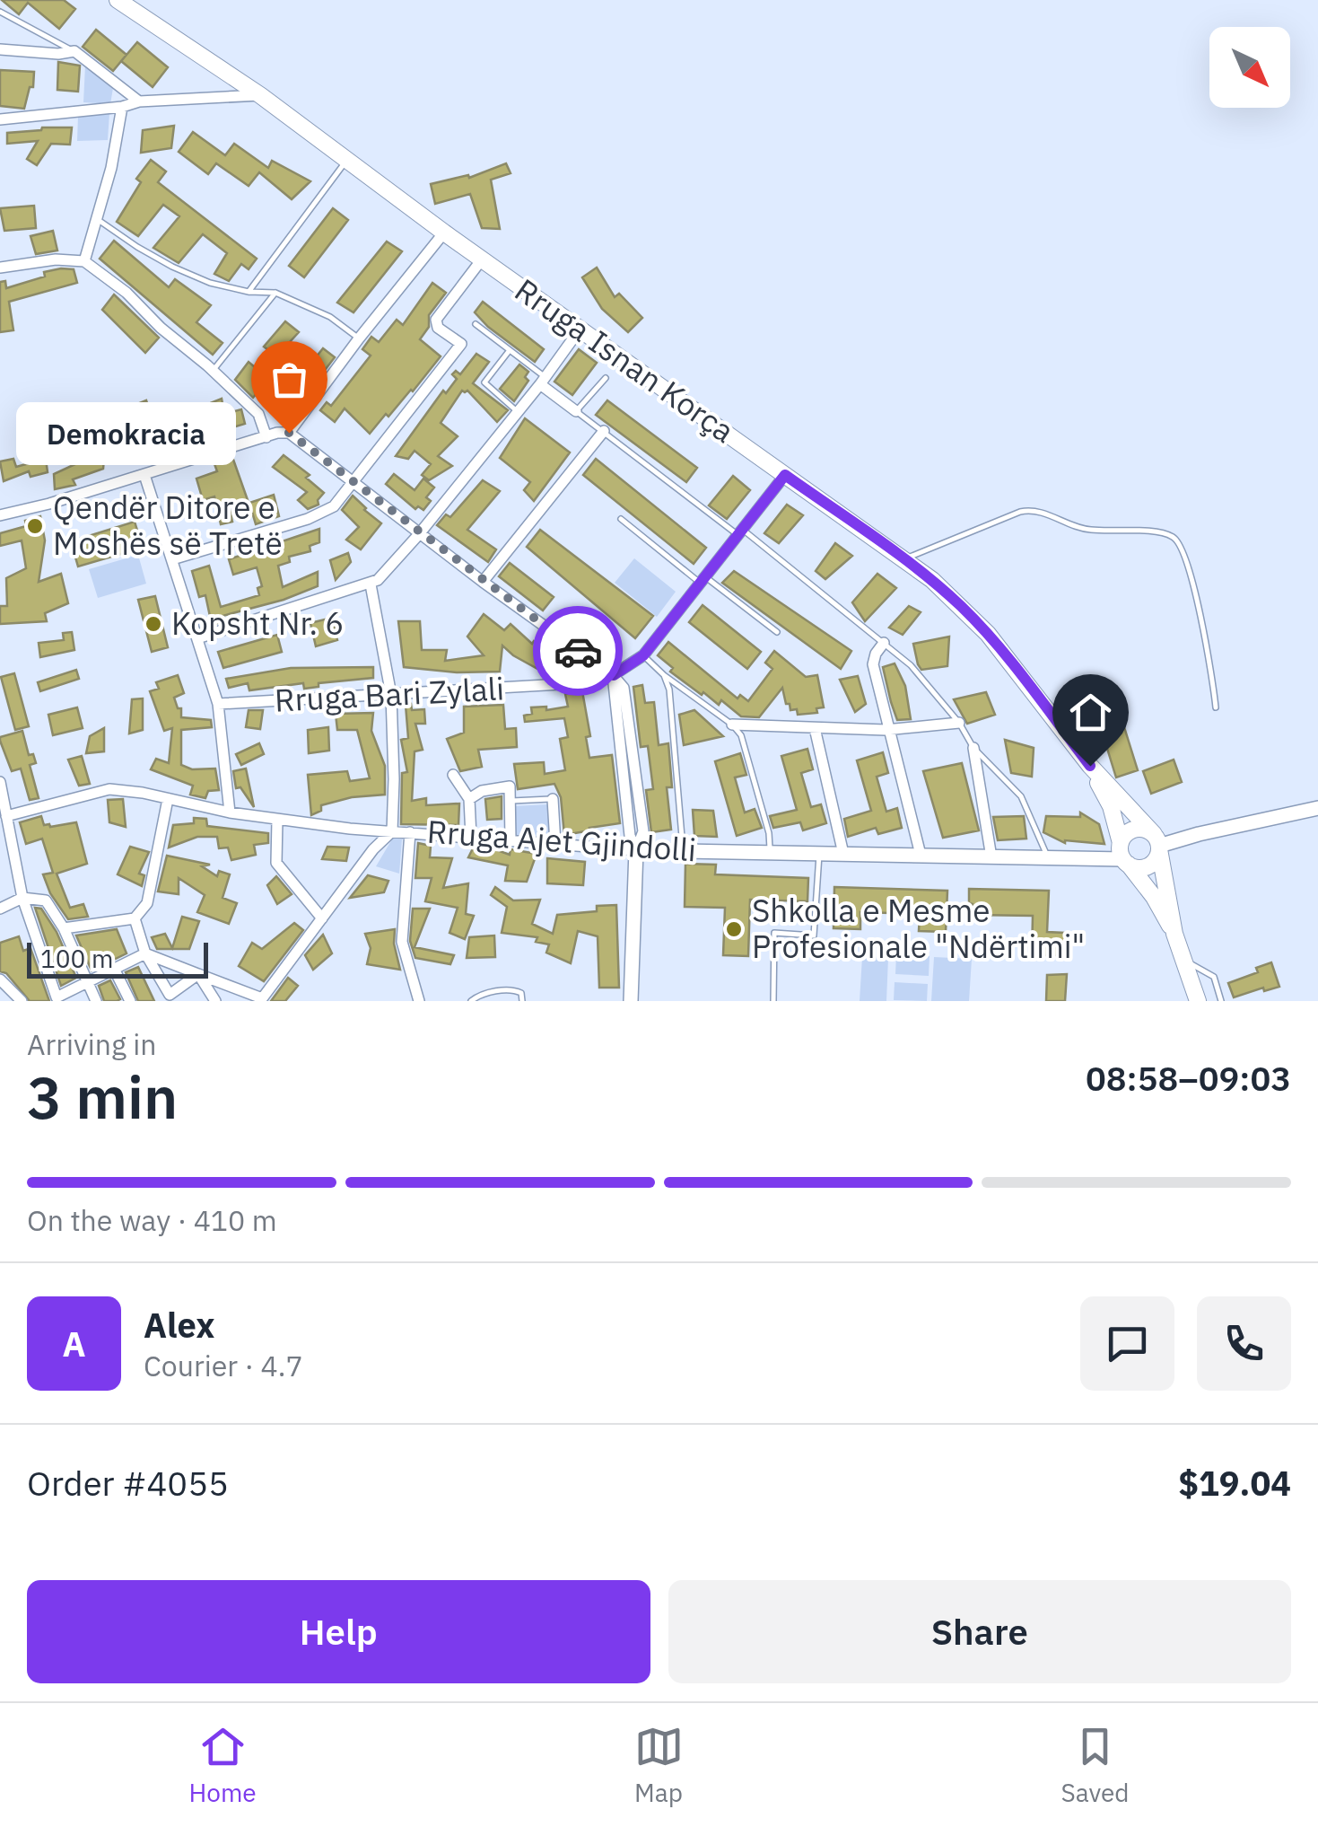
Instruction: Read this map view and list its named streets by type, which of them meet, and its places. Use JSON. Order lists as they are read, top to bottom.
{
  "streets": {
    "main road": ["Rruga Isnan Korça"],
    "street": ["Rruga Bari Zylali", "Rruga Ajet Gjindolli"]
  },
  "crossings": [
    ["Rruga Isnan Korça", "Rruga Ajet Gjindolli"]
  ],
  "places": [
    "Demokracia",
    "Qendër Ditore e Moshës së Tretë",
    "Kopsht Nr. 6",
    "Shkolla e Mesme Profesionale \"Ndërtimi\""
  ],
  "scale_bar": "100 m",
  "north": "bottom right",
  "page": {
    "bubble": "Demokracia",
    "scale": "100 m",
    "heading": ["3 min", "Arriving in", "08:58–09:03"],
    "panel": [
      "Alex",
      "Courier · 4.7",
      "Order #4055",
      "$19.04"
    ],
    "bar": "On the way · 410 m",
    "round": "A",
    "buttons": ["Help", "Share"],
    "tabs": ["Home", "Map", "Saved"]
  }
}
